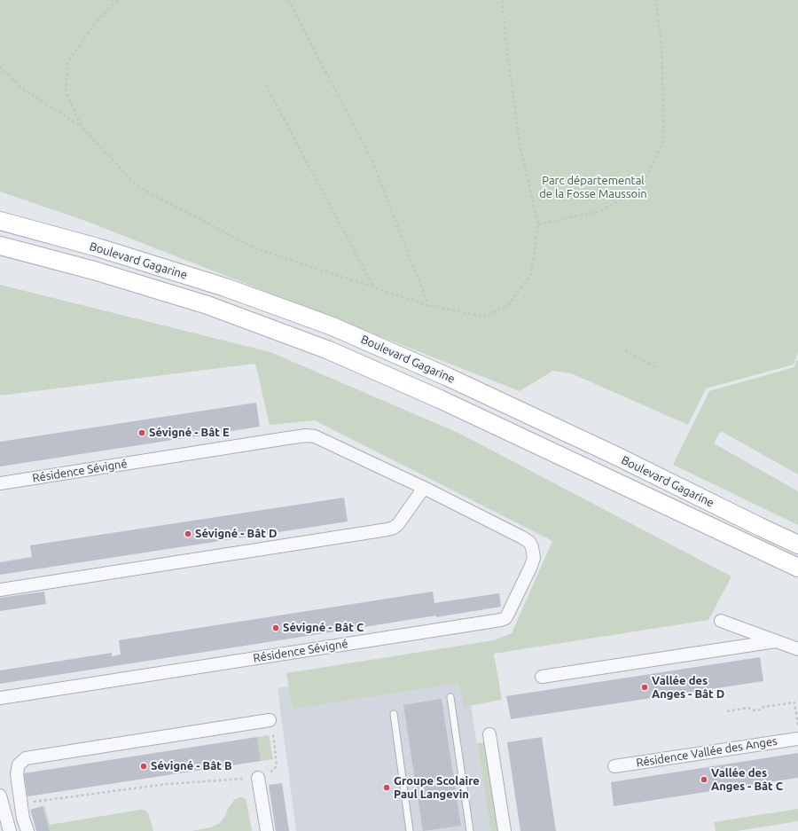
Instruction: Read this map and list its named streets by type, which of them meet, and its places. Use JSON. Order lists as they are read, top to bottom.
{
  "streets": {
    "main road": ["Boulevard Gagarine"],
    "street": ["Résidence Sévigné", "Résidence Vallée des Anges"]
  },
  "parks": ["Parc départemental de la Fosse Maussoin"],
  "places": [
    "Sévigné - Bât E",
    "Sévigné - Bât D",
    "Sévigné - Bât C",
    "Vallée des Anges - Bât D",
    "Sévigné - Bât B",
    "Vallée des Anges - Bât C",
    "Groupe Scolaire Paul Langevin"
  ]
}
